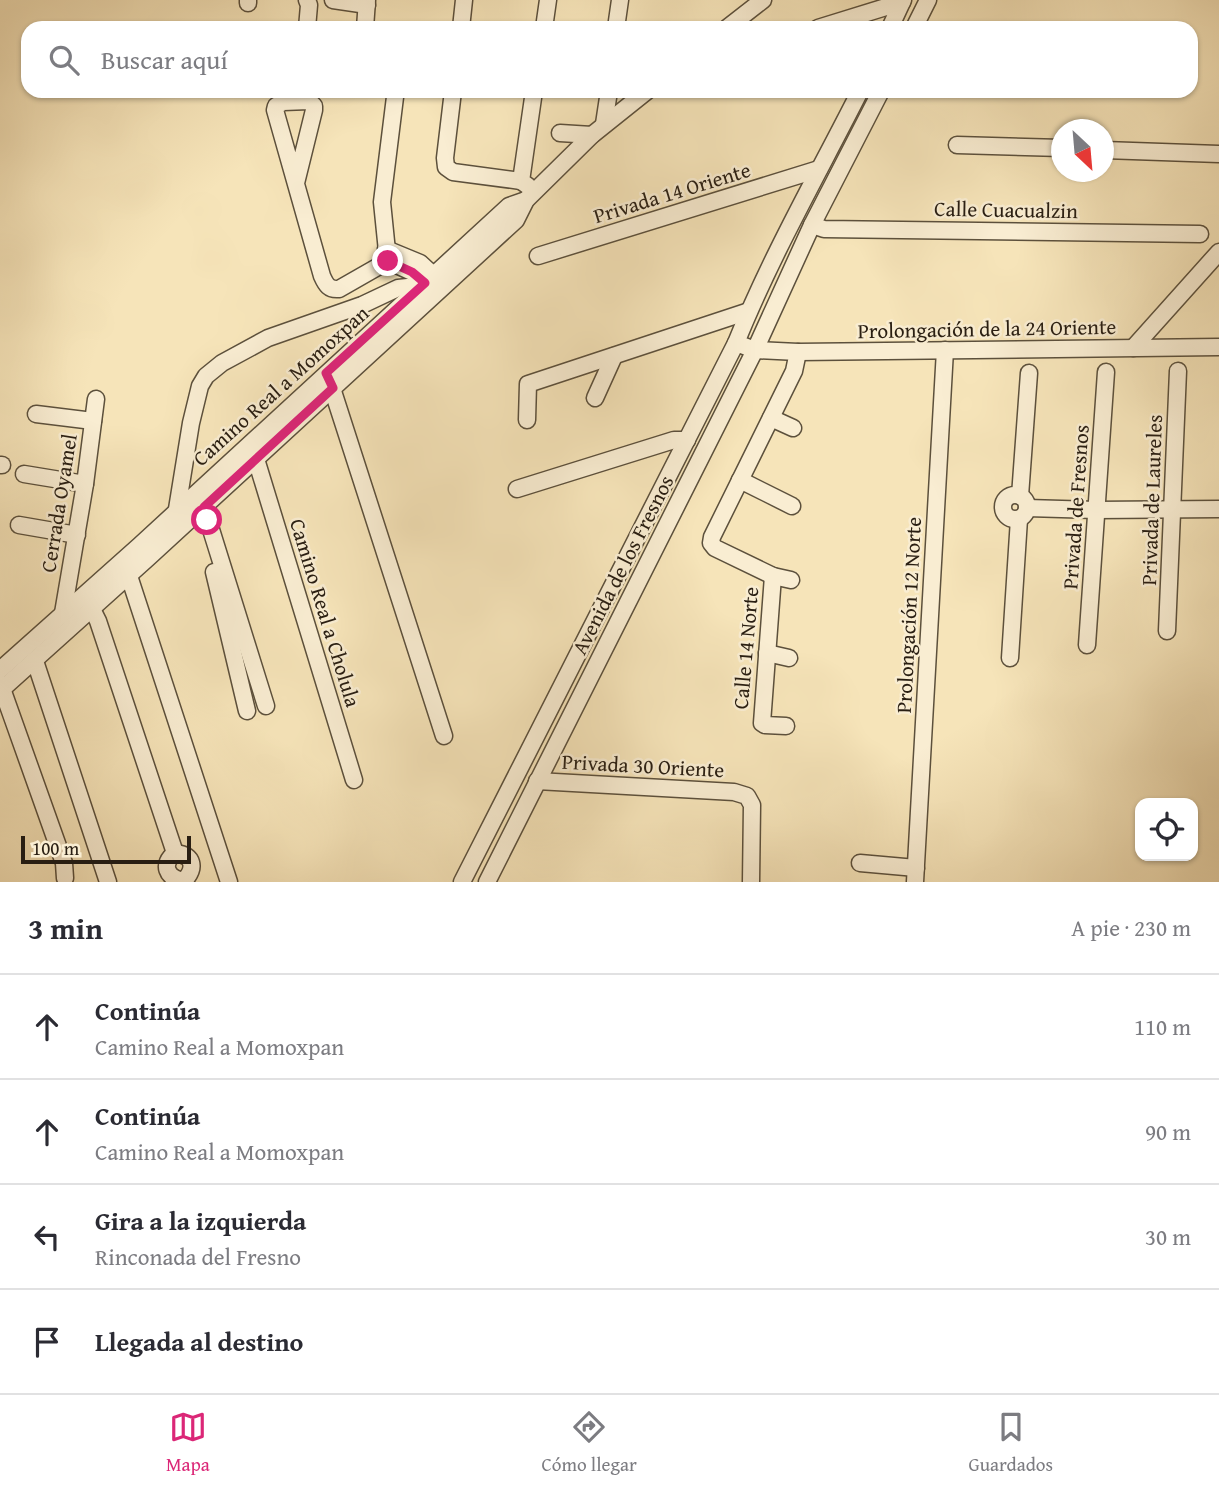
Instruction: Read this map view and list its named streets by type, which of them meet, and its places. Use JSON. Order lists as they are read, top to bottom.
{
  "streets": {
    "street": [
      "Privada 14 Oriente",
      "Calle Cuacualzin",
      "Prolongación de la 24 Oriente",
      "Camino Real a Momoxpan",
      "Privada de Laureles",
      "Cerrada Oyamel",
      "Privada de Fresnos",
      "Avenida de los Fresnos",
      "Camino Real a Cholula",
      "Prolongación 12 Norte",
      "Calle 14 Norte",
      "Privada 30 Oriente"
    ]
  },
  "crossings": [
    ["Calle Cuacualzin", "Avenida de los Fresnos"],
    ["Prolongación de la 24 Oriente", "Avenida de los Fresnos"],
    ["Prolongación de la 24 Oriente", "Prolongación 12 Norte"],
    ["Camino Real a Momoxpan", "Cerrada Oyamel"],
    ["Camino Real a Momoxpan", "Camino Real a Cholula"],
    ["Avenida de los Fresnos", "Privada 30 Oriente"]
  ],
  "scale_bar": "100 m",
  "north": "bottom right",
  "page": {
    "search": "Buscar aquí",
    "scale": "100 m",
    "heading": ["3 min", "A pie · 230 m"],
    "list": [
      ["Continúa", "Camino Real a Momoxpan", "110 m"],
      ["Continúa", "Camino Real a Momoxpan", "90 m"],
      ["Gira a la izquierda", "Rinconada del Fresno", "30 m"],
      "Llegada al destino"
    ],
    "nav": ["Mapa", "Cómo llegar", "Guardados"]
  }
}
